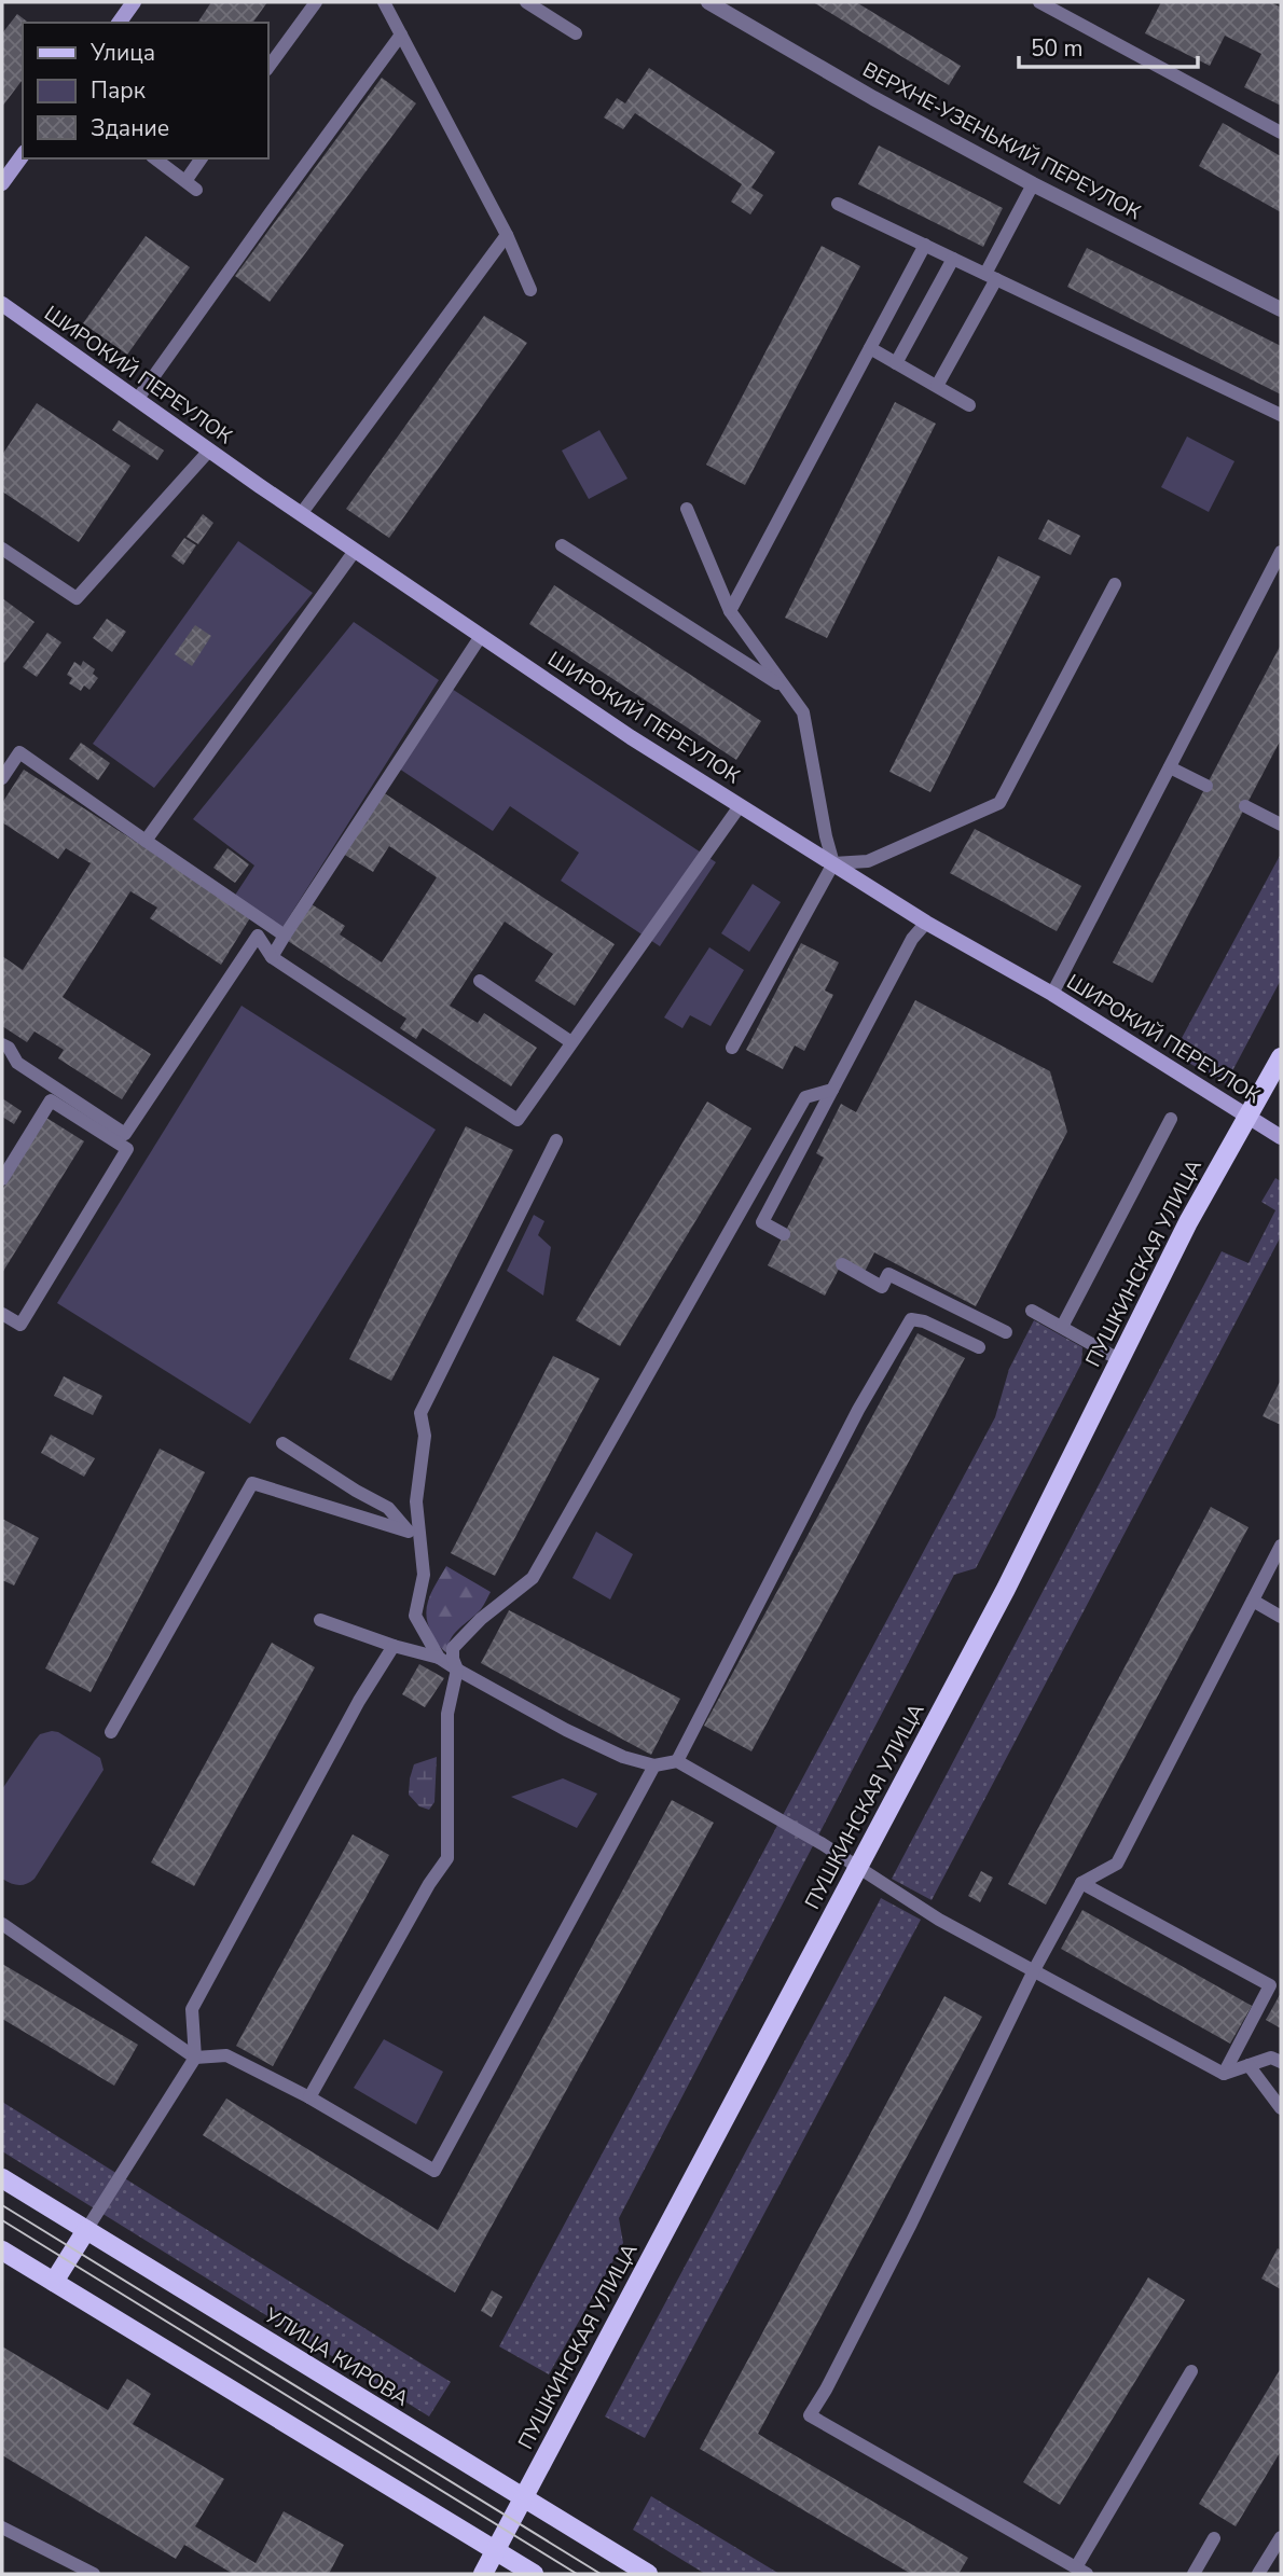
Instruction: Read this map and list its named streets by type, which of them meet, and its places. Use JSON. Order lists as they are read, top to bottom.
{
  "streets": {
    "main road": ["ПУШКИНСКАЯ УЛИЦА", "УЛИЦА КИРОВА"],
    "street": ["ВЕРХНЕ-УЗЕНЬКИЙ ПЕРЕУЛОК", "ШИРОКИЙ ПЕРЕУЛОК"]
  },
  "crossings": [
    ["ШИРОКИЙ ПЕРЕУЛОК", "ПУШКИНСКАЯ УЛИЦА"],
    ["ПУШКИНСКАЯ УЛИЦА", "УЛИЦА КИРОВА"]
  ],
  "legend": ["Улица", "Парк", "Здание"],
  "scale_bar": "50 m"
}
